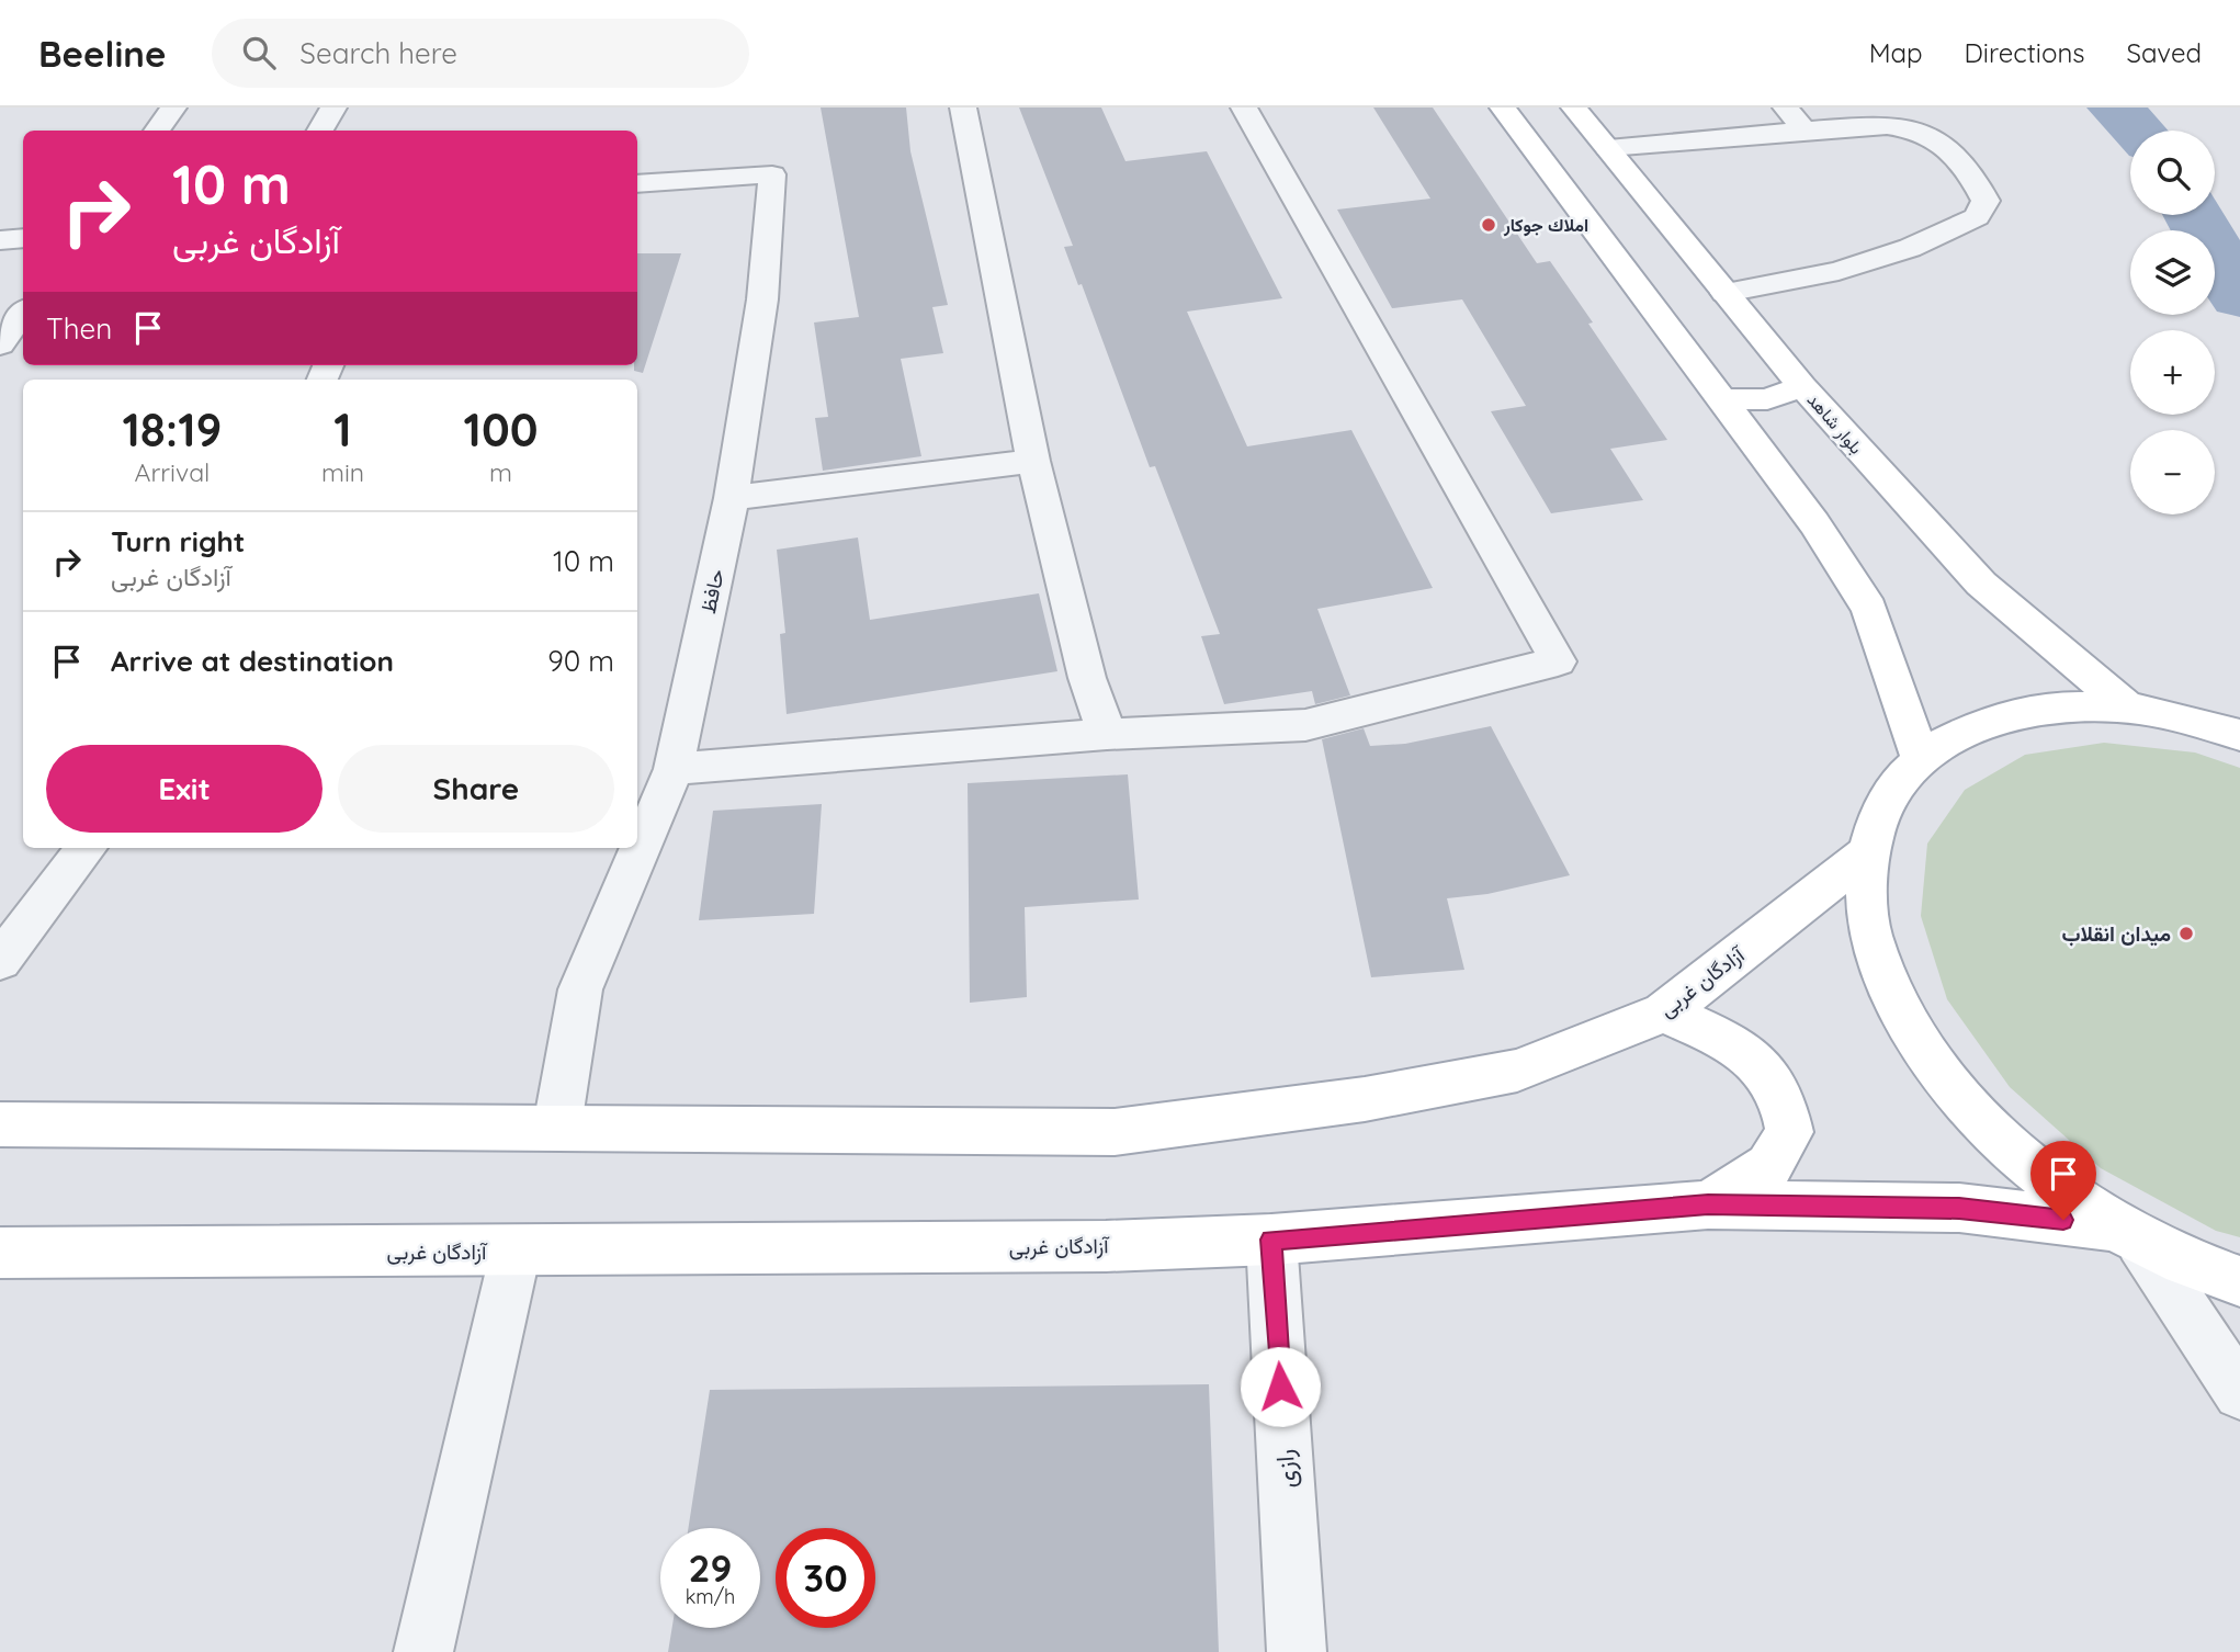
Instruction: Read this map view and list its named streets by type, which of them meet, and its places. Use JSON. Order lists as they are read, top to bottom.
{
  "streets": {
    "main road": ["بلوار شاهد", "آزادگان غربی"],
    "street": ["حافظ", "رازی"]
  },
  "crossings": [
    ["حافظ", "آزادگان غربی"],
    ["آزادگان غربی", "رازی"]
  ],
  "places": ["املاك جوكار", "میدان انقلاب"],
  "page": {
    "header": "Beeline",
    "search": "Search here",
    "nav": ["Map", "Directions", "Saved"],
    "map_buttons": ["+", "−"],
    "turn": ["10 m", "آزادگان غربی"],
    "then": "Then",
    "eta": [
      "18:19",
      "Arrival",
      "1",
      "min",
      "100",
      "m"
    ],
    "list": [
      {
        "name": "Turn right",
        "note": "آزادگان غربی",
        "value": "10 m"
      },
      {
        "name": "Arrive at destination",
        "value": "90 m"
      }
    ],
    "buttons": ["Exit", "Share"],
    "speed": "29 km/h",
    "limit": "30"
  }
}
